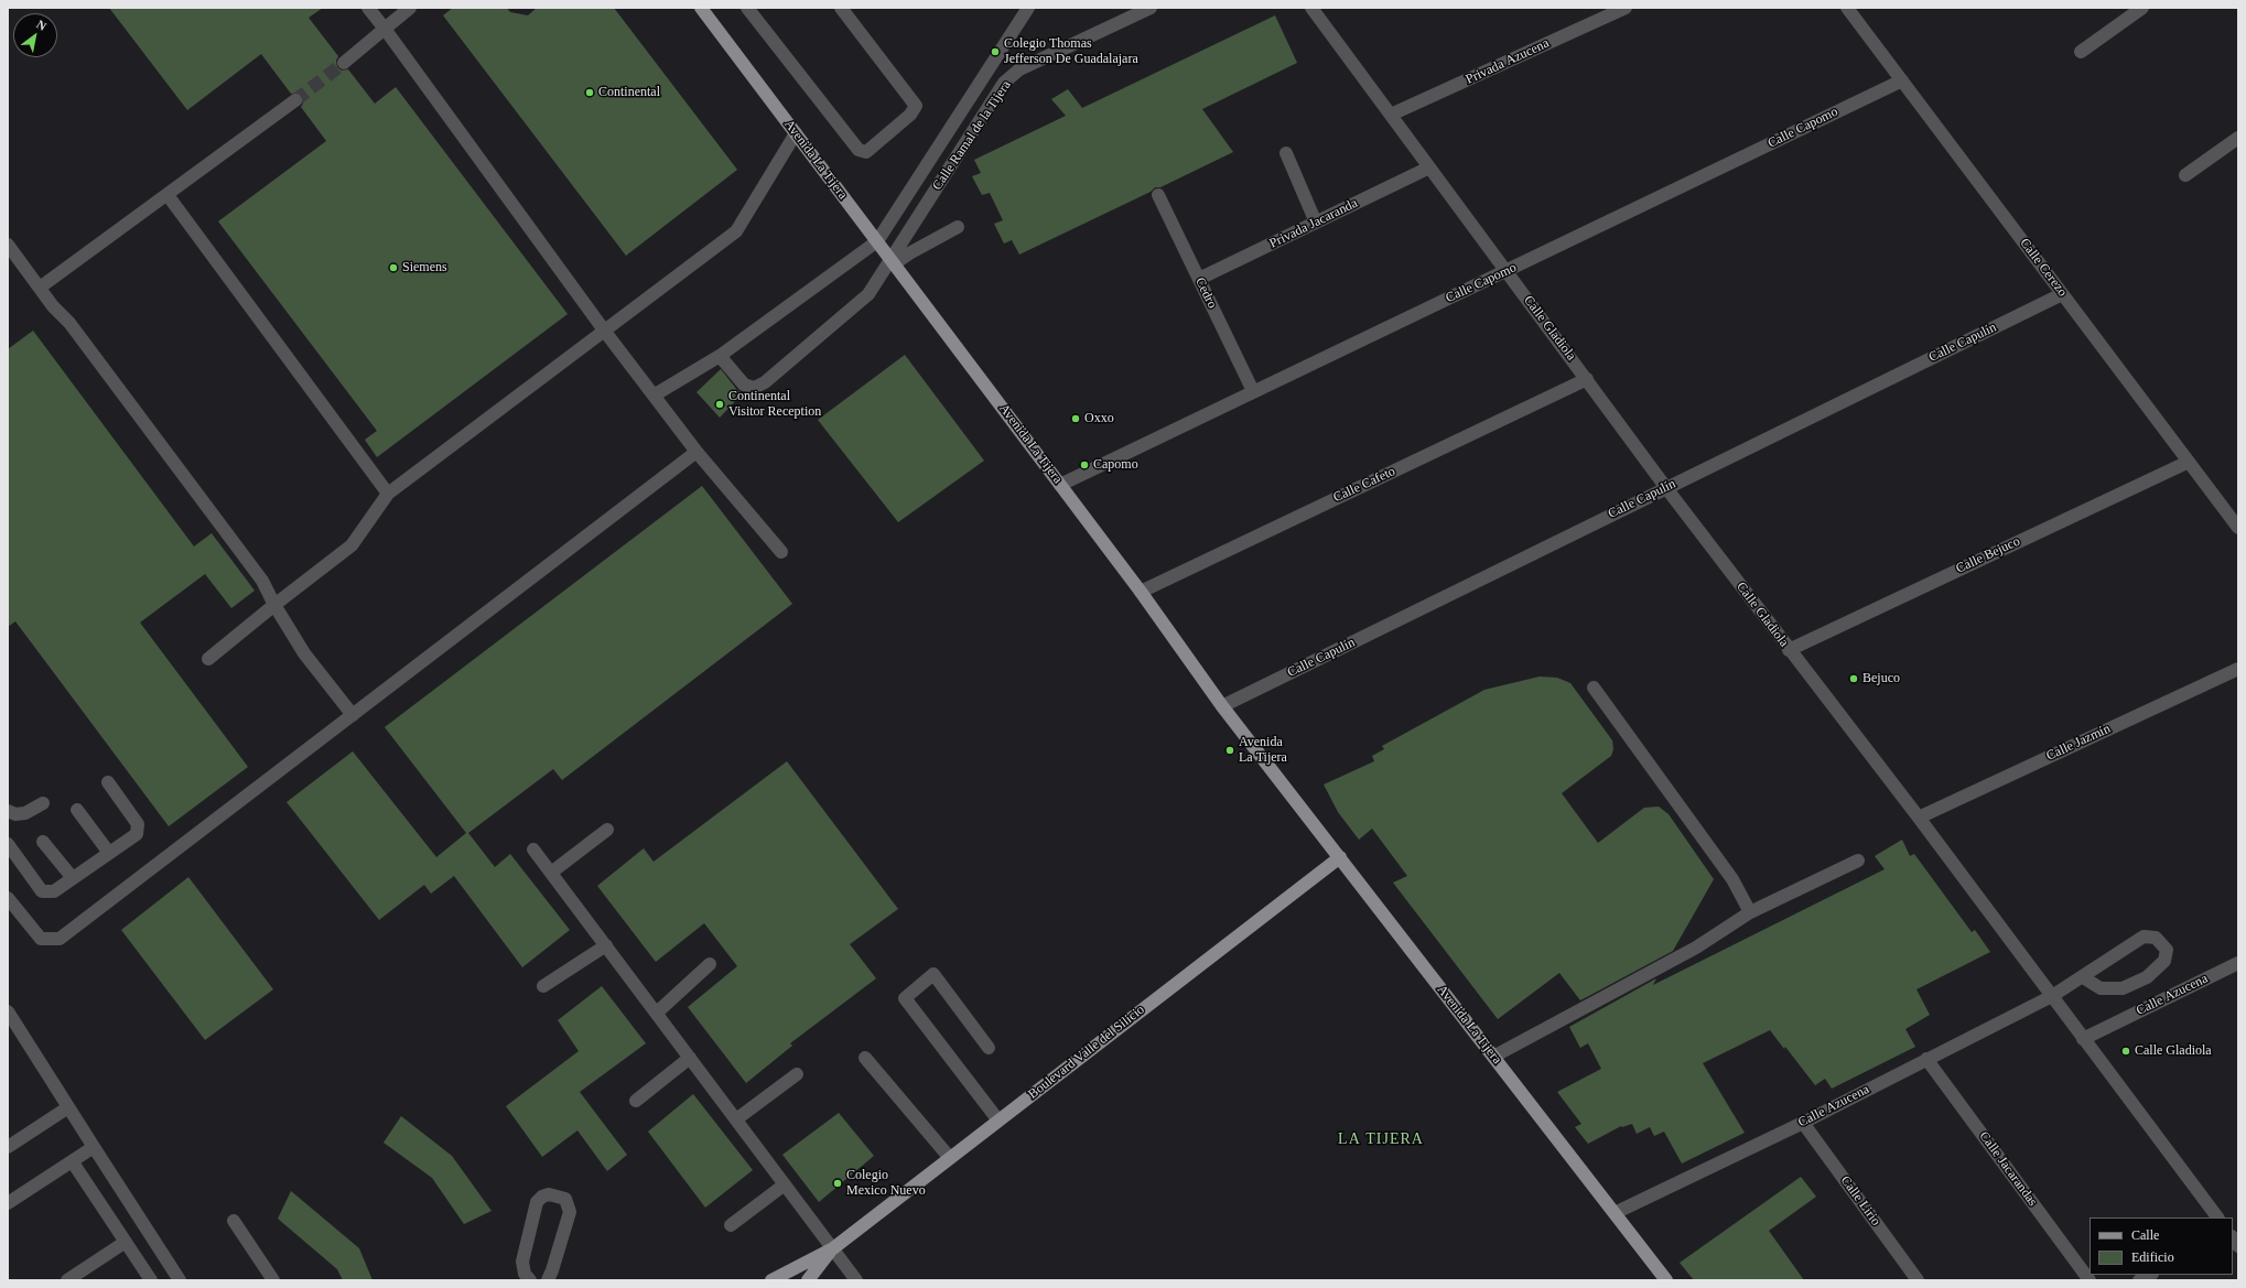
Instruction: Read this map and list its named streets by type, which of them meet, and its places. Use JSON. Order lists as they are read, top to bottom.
{
  "streets": {
    "main road": ["Avenida La Tijera", "Boulevard Valle del Silicio"],
    "street": [
      "Privada Azucena",
      "Calle Capomo",
      "Calle Ramal de la Tijera",
      "Privada Jacaranda",
      "Calle Cerezo",
      "Cedro",
      "Calle Gladiola",
      "Calle Capulín",
      "Calle Cafeto",
      "Calle Bejuco",
      "Calle Jazmín",
      "Calle Azucena",
      "Calle Jacarandas",
      "Calle Lirio"
    ]
  },
  "crossings": [
    ["Privada Azucena", "Calle Gladiola"],
    ["Calle Capomo", "Avenida La Tijera"],
    ["Calle Capomo", "Calle Cerezo"],
    ["Calle Capomo", "Cedro"],
    ["Calle Capomo", "Calle Gladiola"],
    ["Calle Ramal de la Tijera", "Avenida La Tijera"],
    ["Avenida La Tijera", "Calle Capulín"],
    ["Avenida La Tijera", "Calle Cafeto"],
    ["Avenida La Tijera", "Calle Azucena"],
    ["Avenida La Tijera", "Boulevard Valle del Silicio"],
    ["Privada Jacaranda", "Cedro"],
    ["Privada Jacaranda", "Calle Gladiola"],
    ["Calle Cerezo", "Calle Capulín"],
    ["Calle Cerezo", "Calle Bejuco"],
    ["Calle Gladiola", "Calle Capulín"],
    ["Calle Gladiola", "Calle Cafeto"],
    ["Calle Gladiola", "Calle Bejuco"],
    ["Calle Gladiola", "Calle Jazmín"],
    ["Calle Gladiola", "Calle Azucena"],
    ["Calle Azucena", "Calle Jacarandas"],
    ["Calle Azucena", "Calle Lirio"]
  ],
  "districts": ["LA TIJERA"],
  "places": [
    "Colegio Thomas Jefferson De Guadalajara",
    "Continental",
    "Siemens",
    "Continental Visitor Reception",
    "Oxxo",
    "Capomo",
    "Bejuco",
    "Avenida La Tijera",
    "Calle Gladiola",
    "Colegio Mexico Nuevo"
  ],
  "legend": ["Calle", "Edificio"],
  "north": "top right"
}
